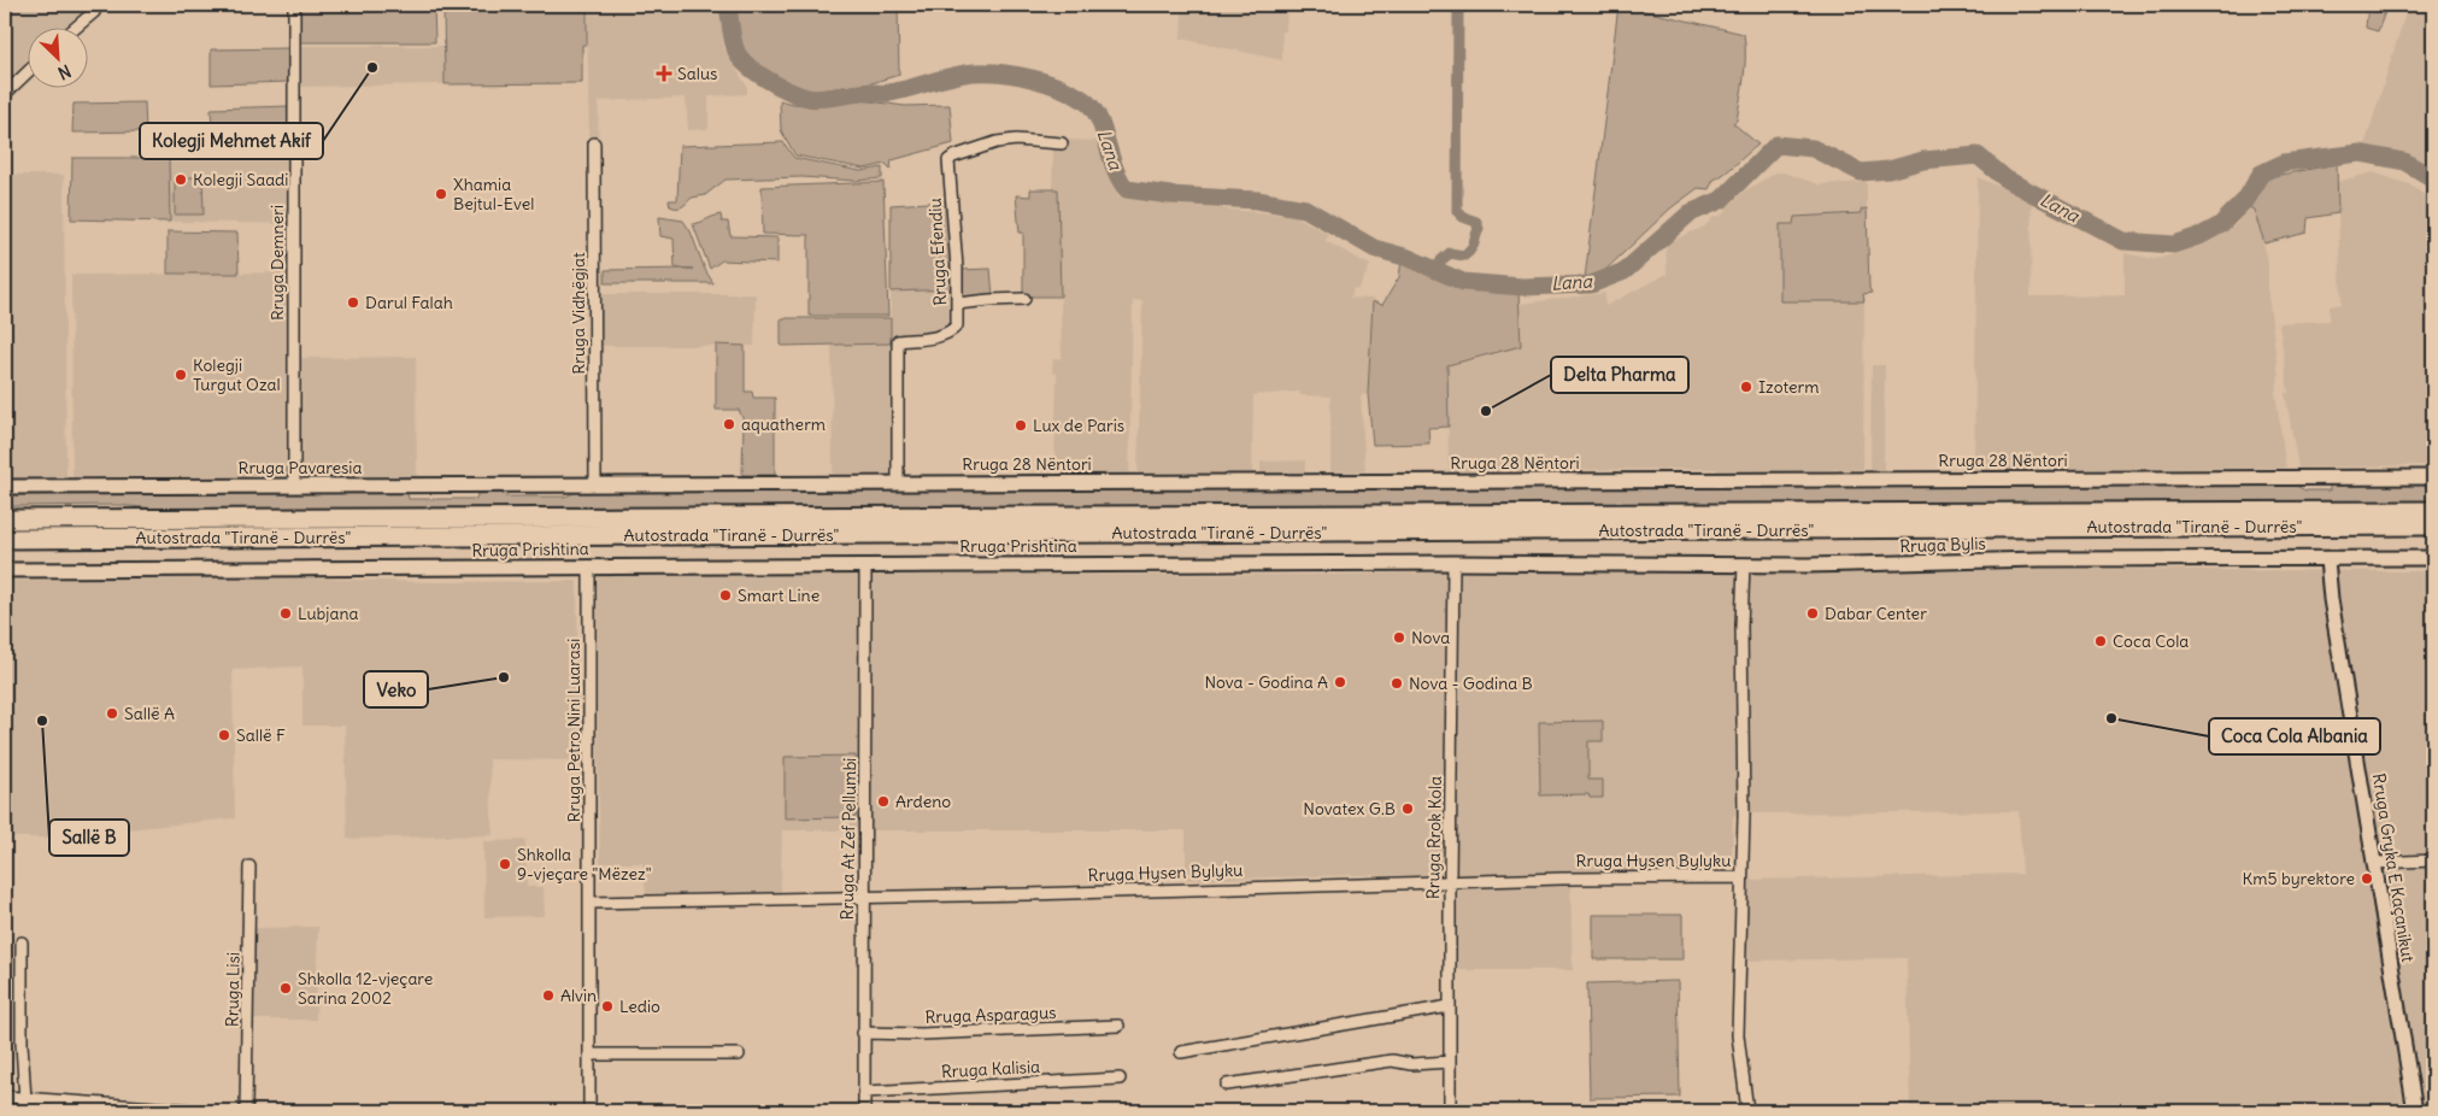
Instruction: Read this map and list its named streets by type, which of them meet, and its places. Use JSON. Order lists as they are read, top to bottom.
{
  "streets": {
    "highway": ["Autostrada \"Tiranë - Durrës\""],
    "main road": [
      "Rruga 28 Nëntori",
      "Rruga Pavaresia",
      "Rruga Bylis",
      "Rruga Prishtina",
      "Rruga Gryka E Kaçanikut"
    ],
    "street": [
      "Rruga Efendiu",
      "Rruga Demneri",
      "Rruga Vidhëgjat",
      "Rruga Petro Nini Luarasi",
      "Rruga Rrok Kola",
      "Rruga At Zef Pellumbi",
      "Rruga Hysen Bylyku",
      "Rruga Lisi",
      "Rruga Asparagus",
      "Rruga Kalisia"
    ]
  },
  "crossings": [
    ["Rruga Efendiu", "Rruga 28 Nëntori"],
    ["Rruga Demneri", "Rruga Pavaresia"],
    ["Rruga Vidhëgjat", "Rruga 28 Nëntori"],
    ["Rruga Vidhëgjat", "Rruga Pavaresia"],
    ["Rruga 28 Nëntori", "Rruga Pavaresia"],
    ["Rruga Bylis", "Rruga Prishtina"],
    ["Rruga Bylis", "Rruga Rrok Kola"],
    ["Rruga Bylis", "Rruga Gryka E Kaçanikut"],
    ["Rruga Prishtina", "Rruga Petro Nini Luarasi"],
    ["Rruga Prishtina", "Rruga Rrok Kola"],
    ["Rruga Prishtina", "Rruga At Zef Pellumbi"],
    ["Rruga Petro Nini Luarasi", "Rruga Hysen Bylyku"],
    ["Rruga Rrok Kola", "Rruga Hysen Bylyku"],
    ["Rruga At Zef Pellumbi", "Rruga Hysen Bylyku"],
    ["Rruga At Zef Pellumbi", "Rruga Asparagus"],
    ["Rruga At Zef Pellumbi", "Rruga Kalisia"]
  ],
  "water": ["Lana"],
  "places": {
    "other": [
      "Kolegji Mehmet Akif",
      "Kolegji Saadi",
      "Xhamia Bejtul-Evel",
      "Darul Falah",
      "Kolegji Turgut Ozal",
      "Izoterm",
      "Delta Pharma",
      "aquatherm",
      "Lux de Paris",
      "Smart Line",
      "Lubjana",
      "Dabar Center",
      "Nova",
      "Coca Cola",
      "Veko",
      "Nova - Godina A",
      "Nova - Godina B",
      "Sallë A",
      "Coca Cola Albania",
      "Sallë B",
      "Sallë F",
      "Ardeno",
      "Novatex G.B",
      "Shkolla 9-vjeçare \"Mëzez\"",
      "Km5 byrektore",
      "Shkolla 12-vjeçare Sarina 2002",
      "Alvin",
      "Ledio"
    ],
    "health": ["Salus"]
  },
  "north": "bottom right"
}
